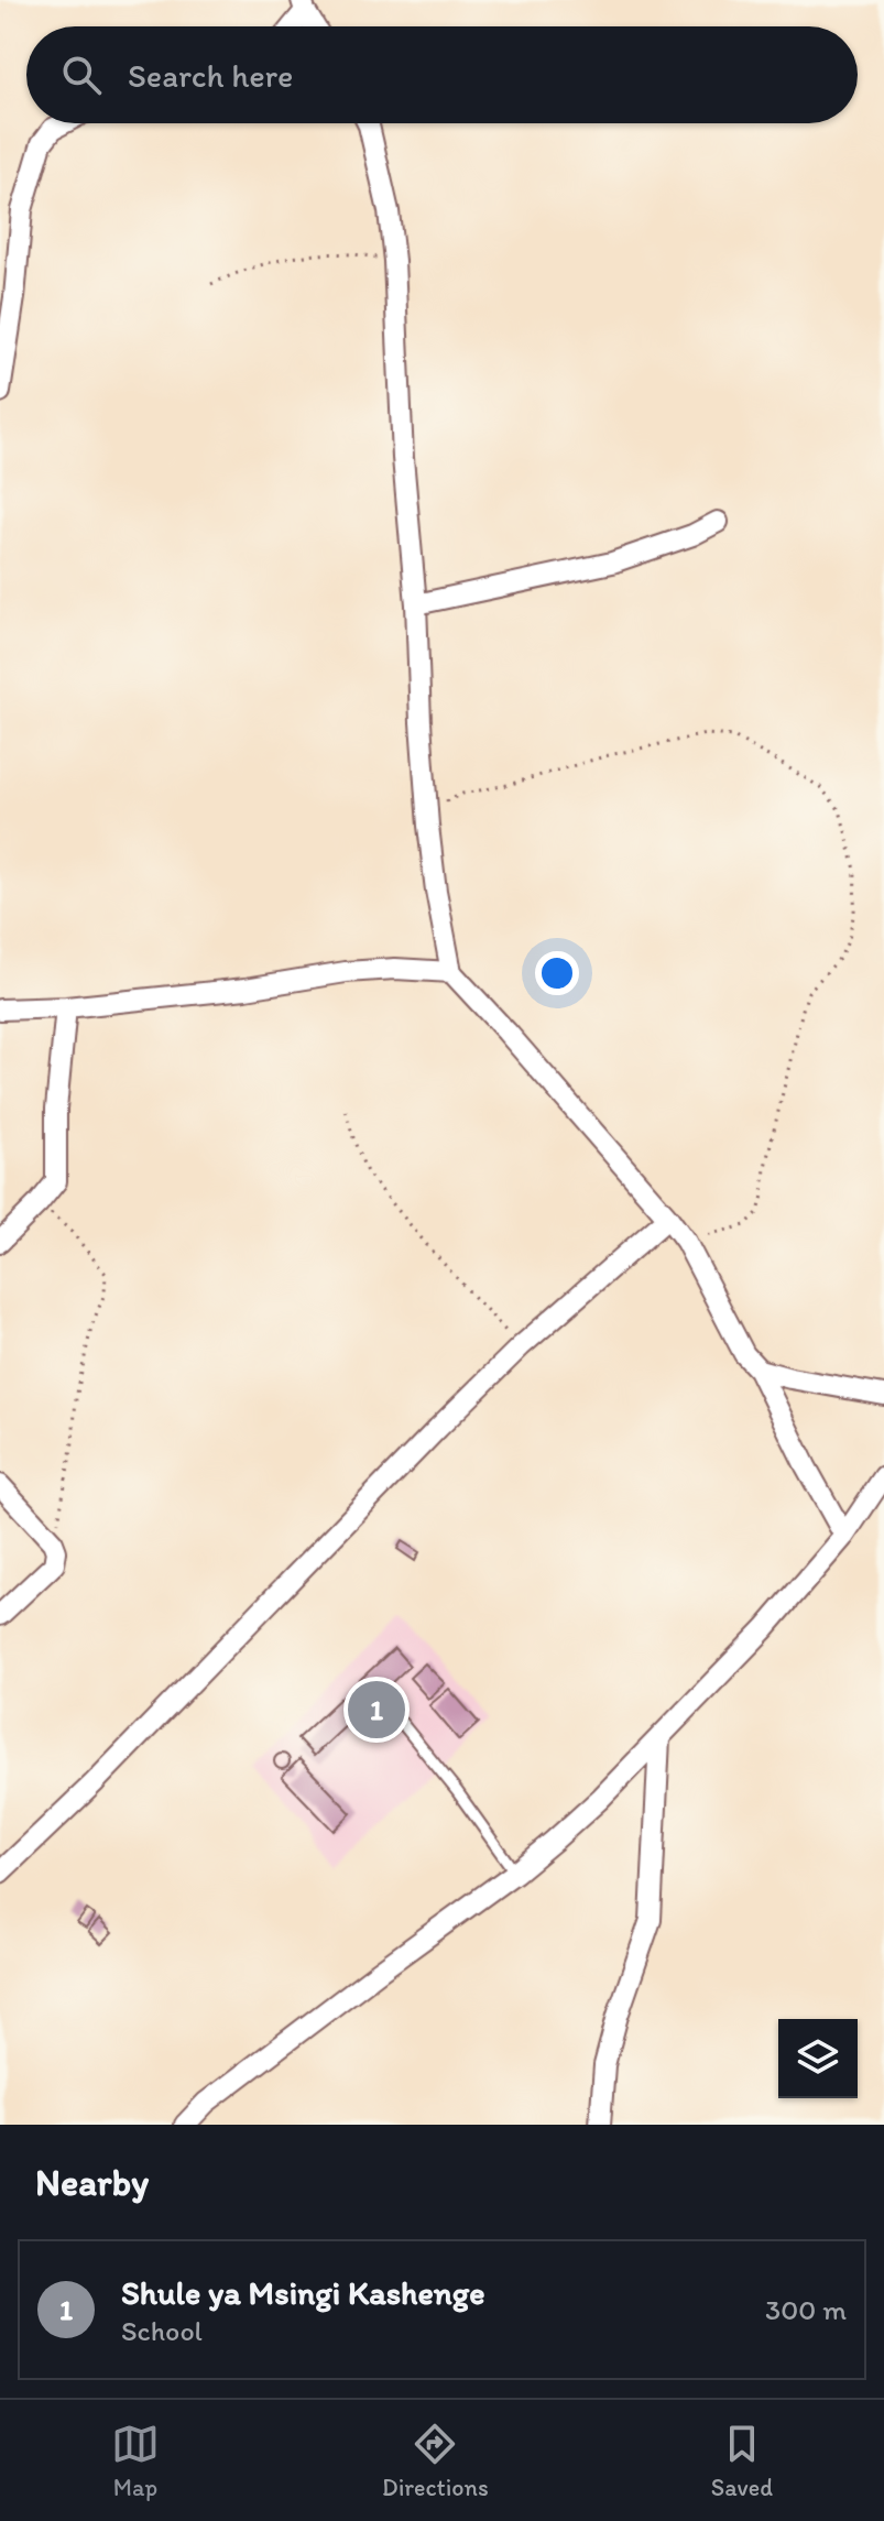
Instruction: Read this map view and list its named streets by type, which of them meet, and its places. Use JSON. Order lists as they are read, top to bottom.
{
  "page": {
    "search": "Search here",
    "pins": "1",
    "heading": "Nearby",
    "list": [
      {
        "mark": "1",
        "name": "Shule ya Msingi Kashenge",
        "note": "School",
        "value": "300 m"
      }
    ],
    "nav": ["Map", "Directions", "Saved"]
  }
}
